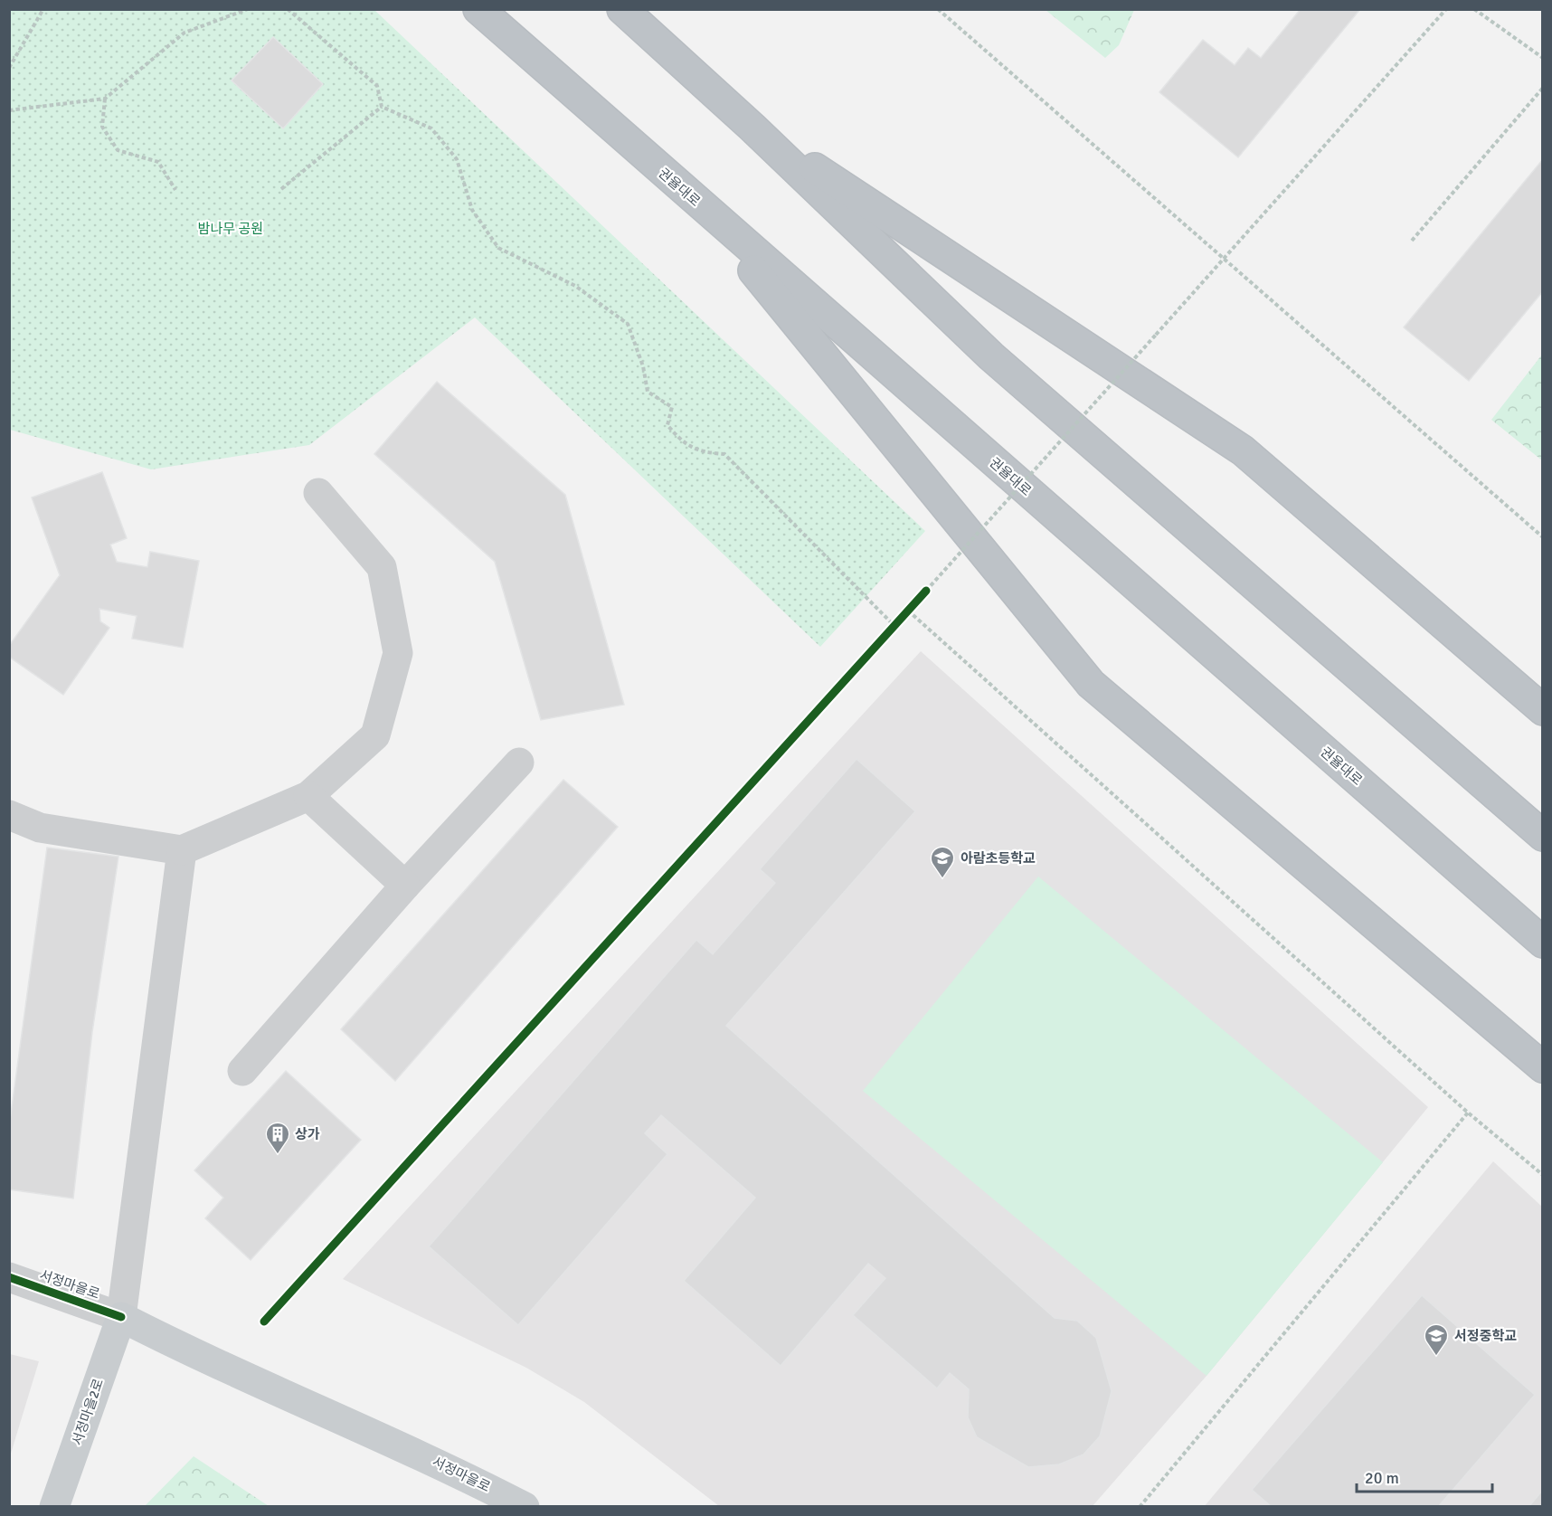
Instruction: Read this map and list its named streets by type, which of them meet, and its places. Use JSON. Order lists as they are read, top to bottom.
{
  "streets": {
    "highway": ["권율대로"],
    "main road": ["서정마을로", "서정마을2로"]
  },
  "crossings": [
    ["서정마을로", "서정마을2로"]
  ],
  "parks": ["밤나무 공원"],
  "places": {
    "school or university": ["아람초등학교", "서정중학교"],
    "building": ["상가"]
  },
  "scale_bar": "20 m"
}
